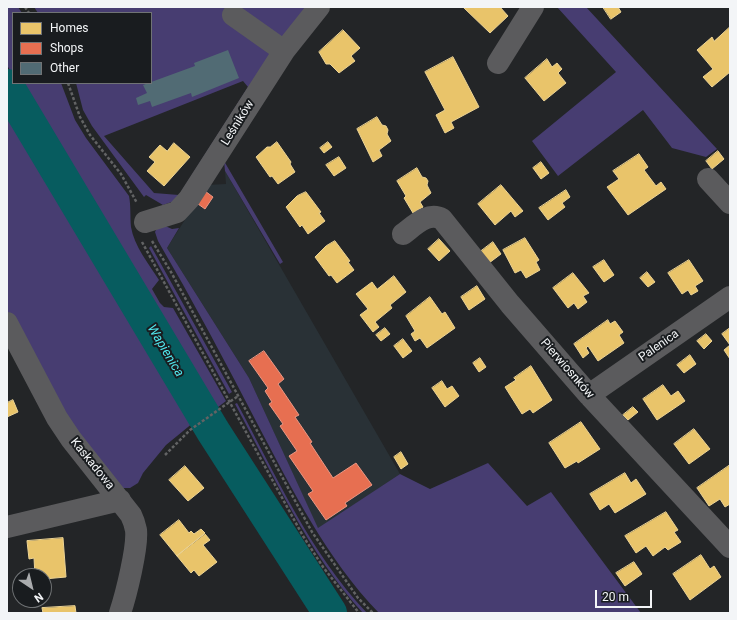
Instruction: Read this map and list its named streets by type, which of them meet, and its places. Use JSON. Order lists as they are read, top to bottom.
{
  "streets": {
    "street": [
      "Leśników",
      "Palenica",
      "Pierwiosnków",
      "Kaskadowa"
    ]
  },
  "crossings": [
    ["Palenica", "Pierwiosnków"]
  ],
  "water": ["Wapienica"],
  "legend": ["Homes", "Shops", "Other"],
  "scale_bar": "20 m",
  "north": "bottom right"
}
